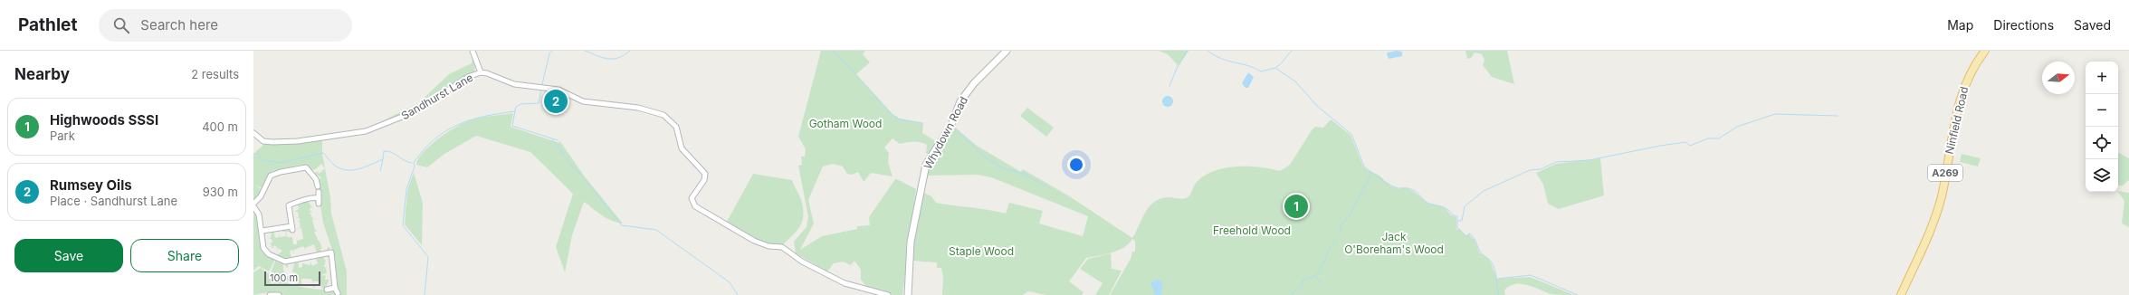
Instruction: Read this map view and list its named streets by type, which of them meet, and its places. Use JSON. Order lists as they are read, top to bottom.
{
  "streets": {
    "main road": ["Ninfield Road", "A269"],
    "street": ["Sandhurst Lane", "Whydown Road"]
  },
  "parks": [
    "Gotham Wood",
    "Freehold Wood",
    "Jack O'Boreham's Wood",
    "Staple Wood"
  ],
  "scale_bar": "100 m",
  "north": "right",
  "page": {
    "header": "Pathlet",
    "search": "Search here",
    "nav": ["Map", "Directions", "Saved"],
    "heading": ["Nearby", "2 results"],
    "map_buttons": ["+", "−"],
    "pins": ["2", "1"],
    "list": [
      {
        "mark": "1",
        "name": "Highwoods SSSI",
        "note": "Park",
        "value": "400 m"
      },
      {
        "mark": "2",
        "name": "Rumsey Oils",
        "note": "Place · Sandhurst Lane",
        "value": "930 m"
      }
    ],
    "buttons": ["Save", "Share"],
    "scale": "100 m"
  }
}
